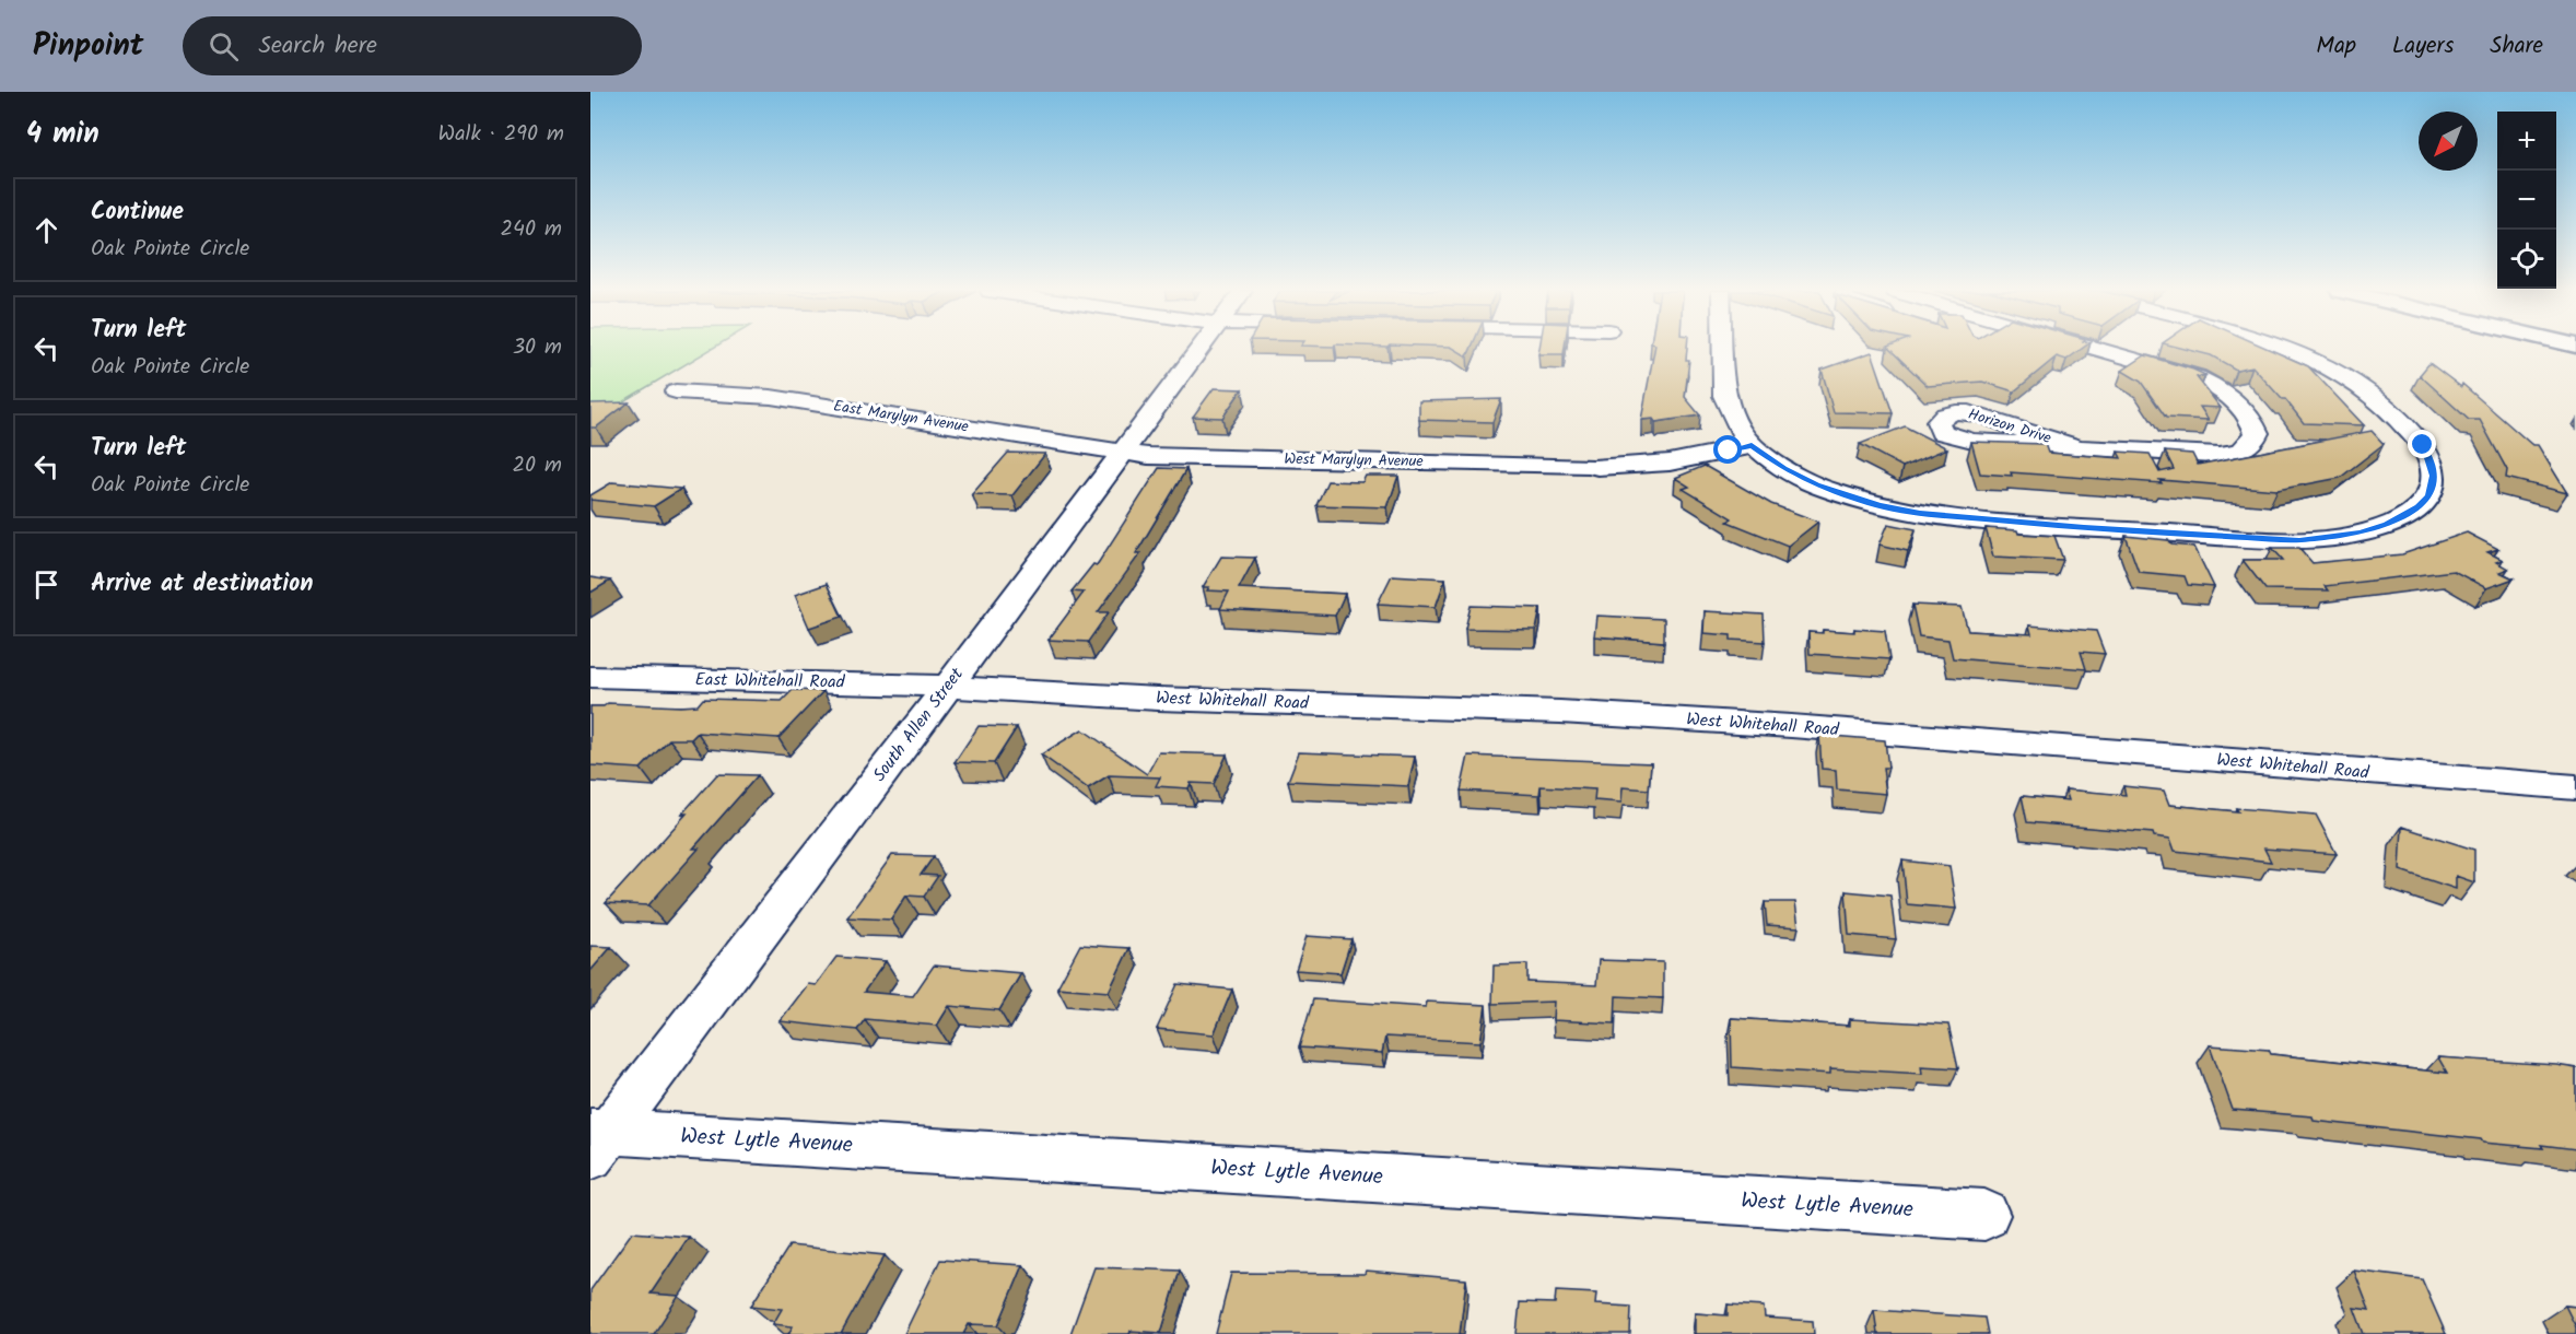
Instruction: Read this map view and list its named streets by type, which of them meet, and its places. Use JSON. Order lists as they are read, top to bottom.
{
  "streets": {
    "street": [
      "East Marylyn Avenue",
      "Horizon Drive",
      "West Marylyn Avenue",
      "East Whitehall Road",
      "West Whitehall Road",
      "South Allen Street",
      "West Lytle Avenue"
    ]
  },
  "crossings": [
    ["East Marylyn Avenue", "West Marylyn Avenue"],
    ["East Marylyn Avenue", "South Allen Street"],
    ["West Marylyn Avenue", "South Allen Street"],
    ["East Whitehall Road", "West Whitehall Road"],
    ["East Whitehall Road", "South Allen Street"],
    ["West Whitehall Road", "South Allen Street"],
    ["South Allen Street", "West Lytle Avenue"]
  ],
  "north": "bottom left",
  "page": {
    "header": "Pinpoint",
    "search": "Search here",
    "nav": ["Map", "Layers", "Share"],
    "heading": ["4 min", "Walk · 290 m"],
    "map_buttons": ["+", "−"],
    "list": [
      ["Continue", "Oak Pointe Circle", "240 m"],
      ["Turn left", "Oak Pointe Circle", "30 m"],
      ["Turn left", "Oak Pointe Circle", "20 m"],
      "Arrive at destination"
    ]
  }
}
